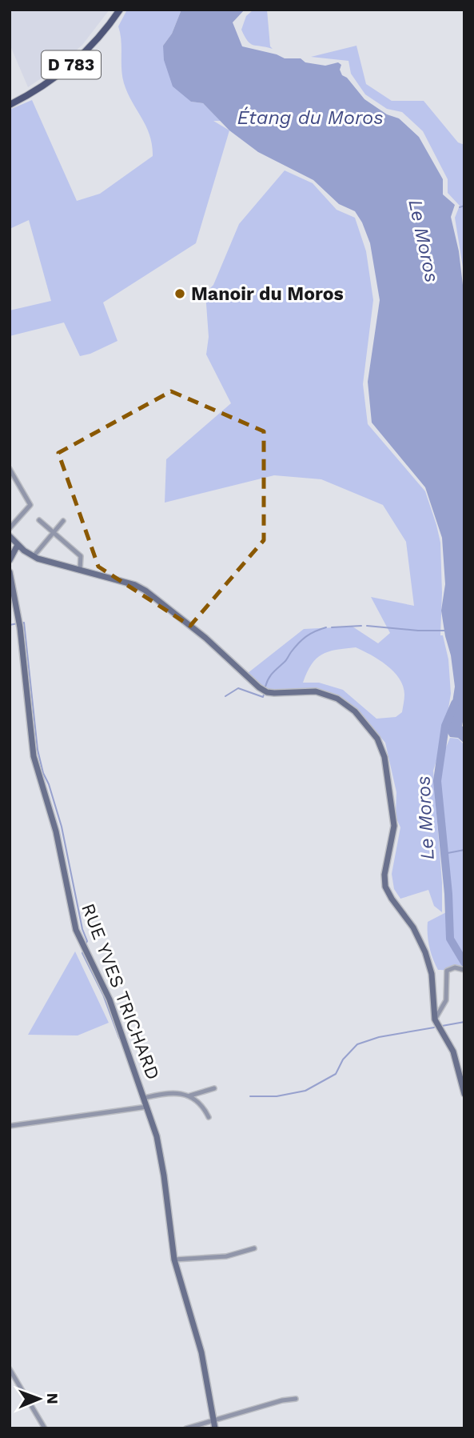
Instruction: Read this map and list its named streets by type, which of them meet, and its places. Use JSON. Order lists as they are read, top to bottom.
{
  "streets": {
    "main road": ["D 783", "RUE YVES TRICHARD"]
  },
  "water": ["Étang du Moros", "Le Moros"],
  "places": ["Manoir du Moros"],
  "north": "right"
}
